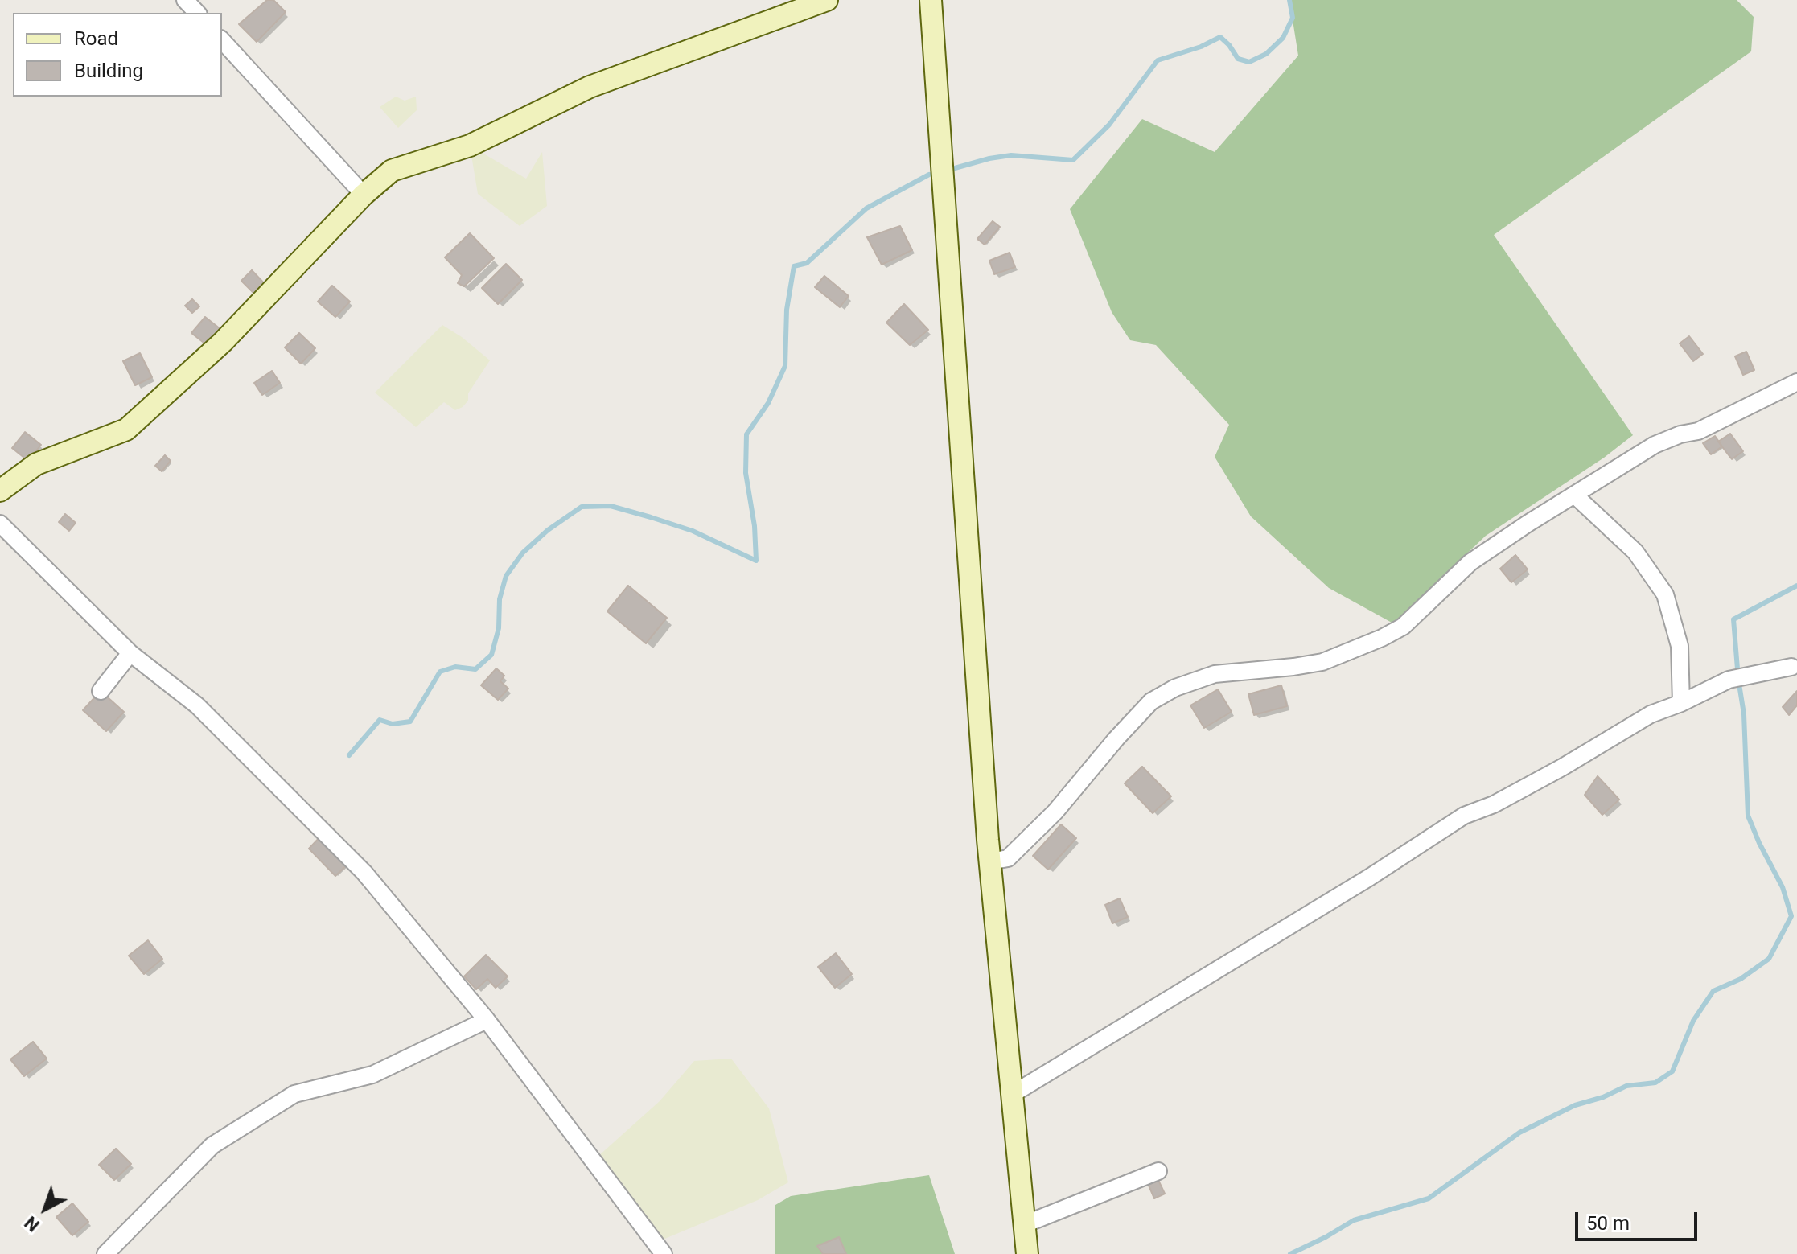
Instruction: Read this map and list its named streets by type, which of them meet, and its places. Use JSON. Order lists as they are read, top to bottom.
{
  "legend": ["Road", "Building"],
  "scale_bar": "50 m",
  "north": "bottom left"
}
